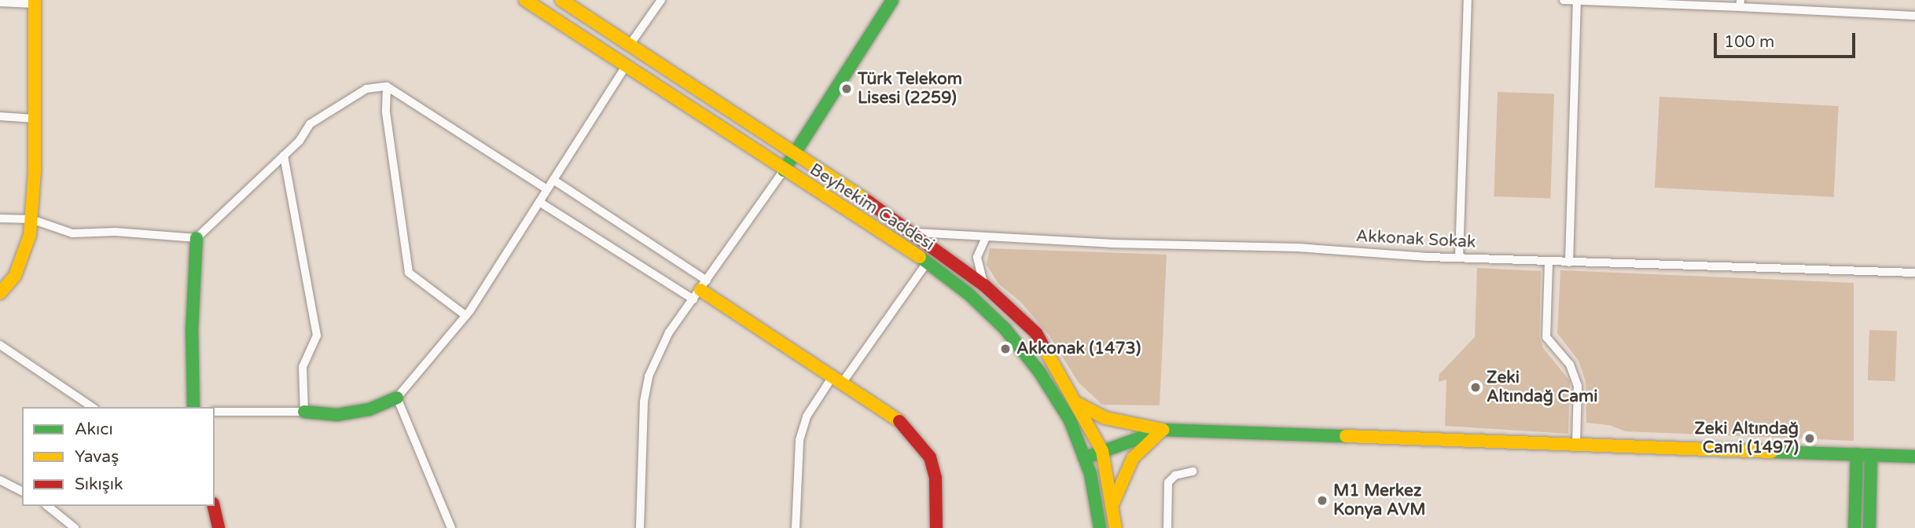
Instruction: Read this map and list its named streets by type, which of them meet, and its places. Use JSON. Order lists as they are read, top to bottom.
{
  "streets": {
    "street": ["Beyhekim Caddesi", "Akkonak Sokak"]
  },
  "crossings": [
    ["Beyhekim Caddesi", "Akkonak Sokak"]
  ],
  "places": [
    "Türk Telekom Lisesi (2259)",
    "Akkonak (1473)",
    "Zeki Altındağ Cami",
    "Zeki Altındağ Cami (1497)",
    "M1 Merkez Konya AVM"
  ],
  "legend": ["Akıcı", "Yavaş", "Sıkışık"],
  "scale_bar": "100 m"
}
